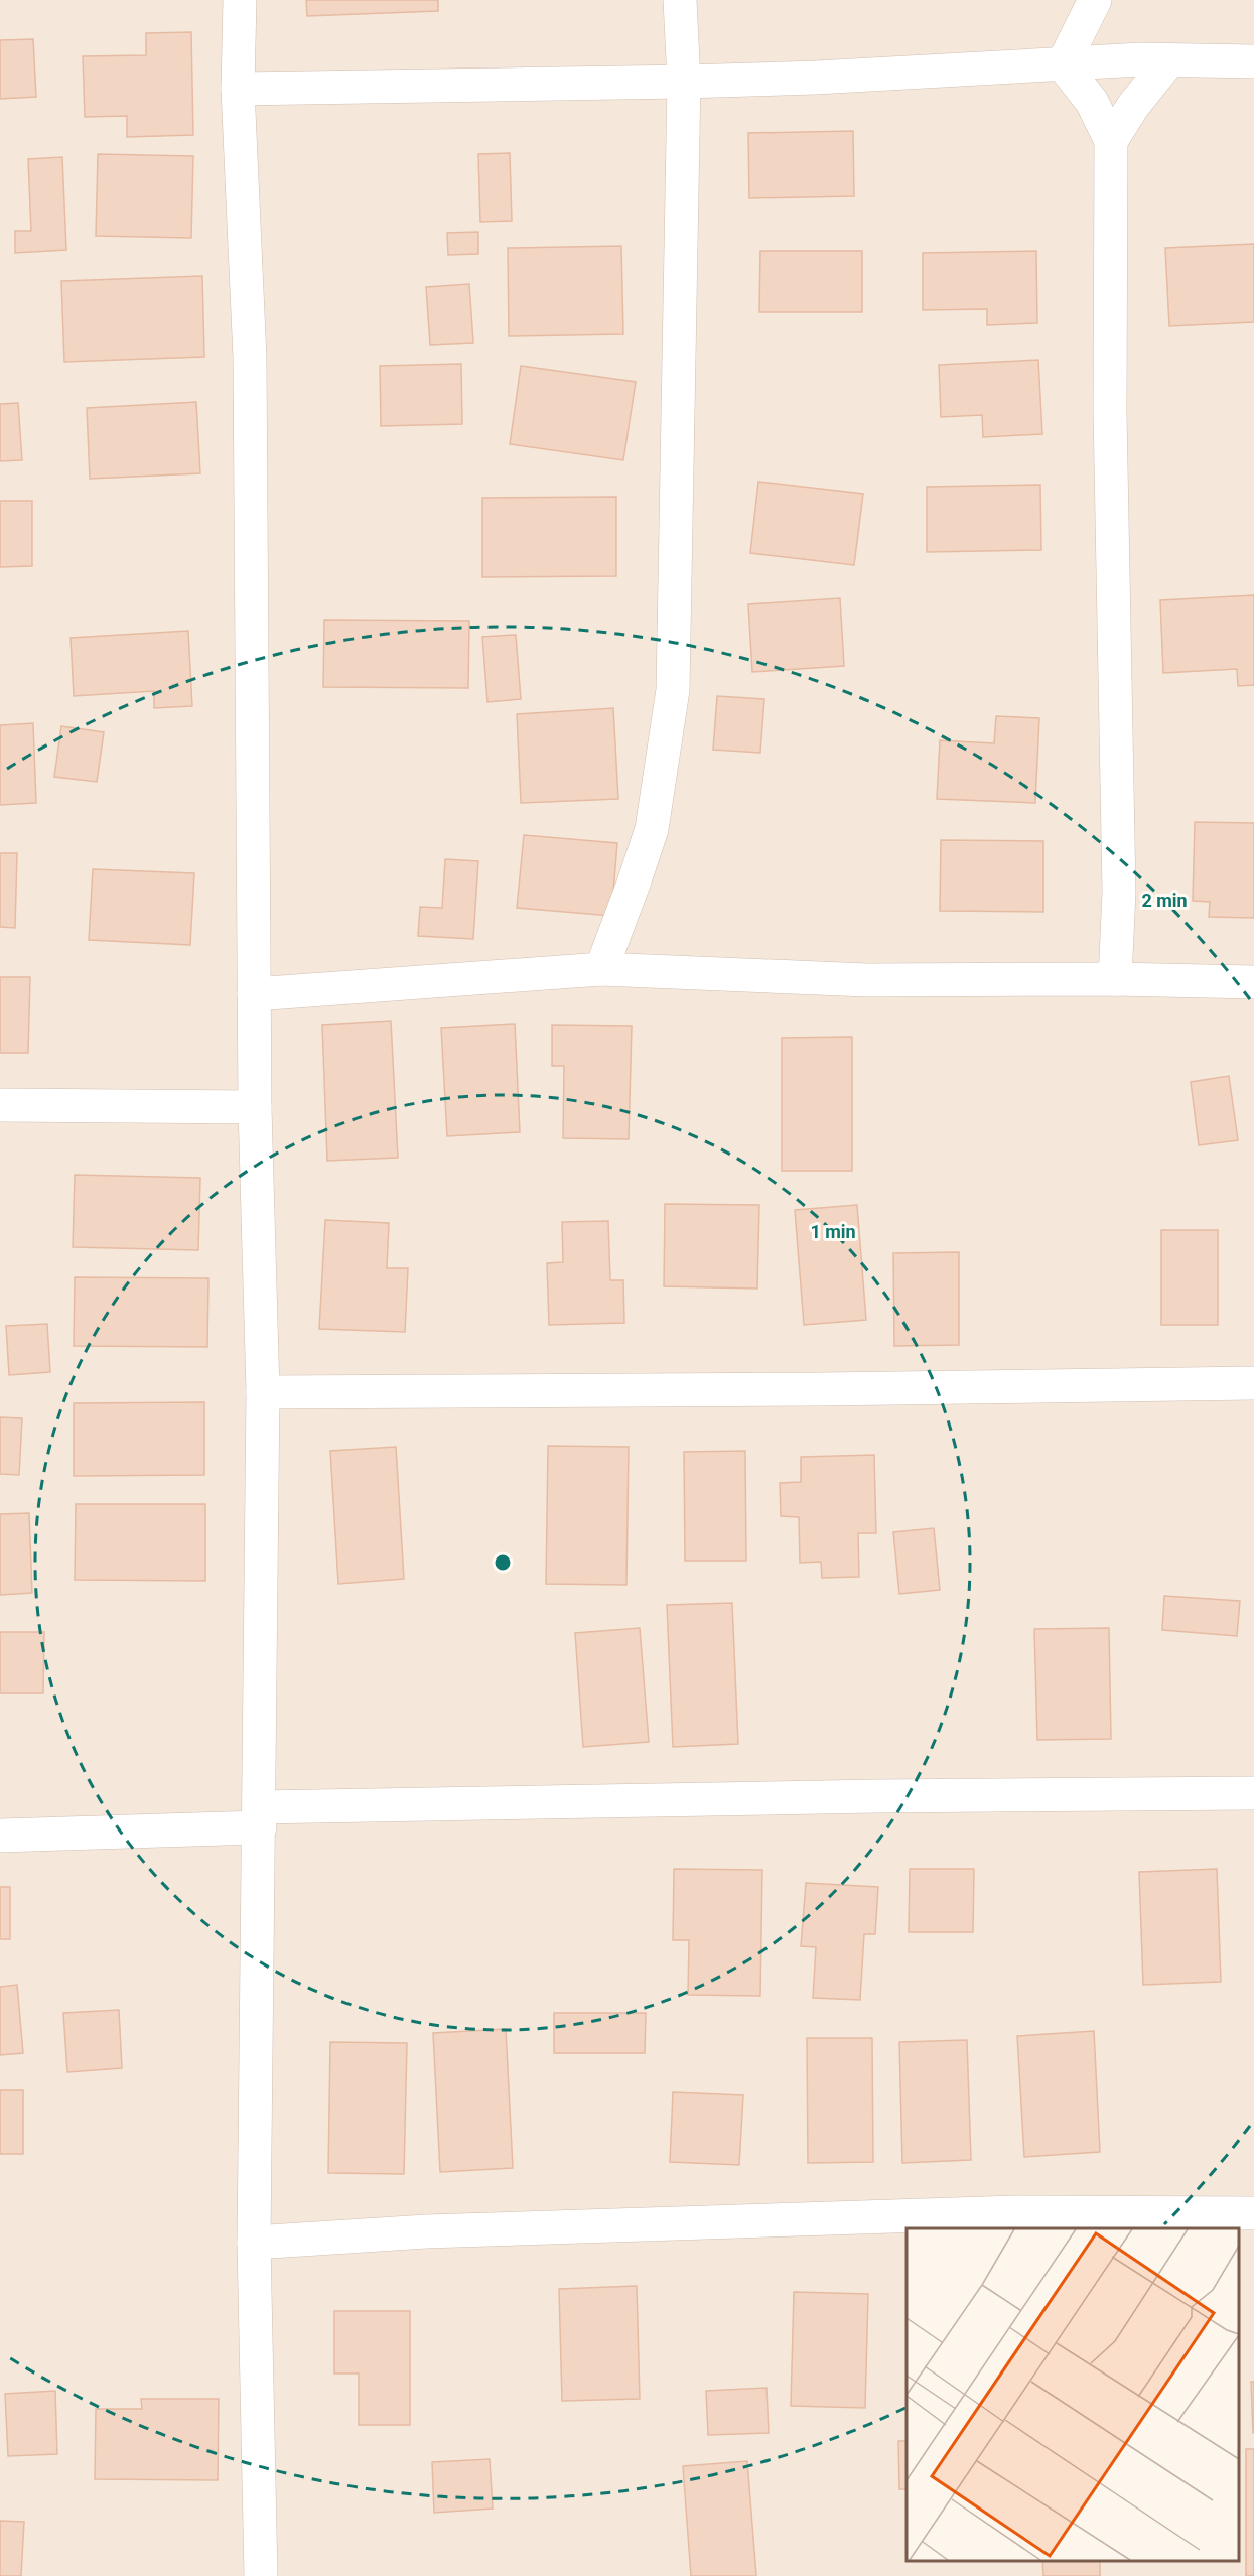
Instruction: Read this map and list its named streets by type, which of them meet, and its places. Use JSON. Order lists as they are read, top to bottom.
{
  "rings": ["2 min", "1 min"]
}
